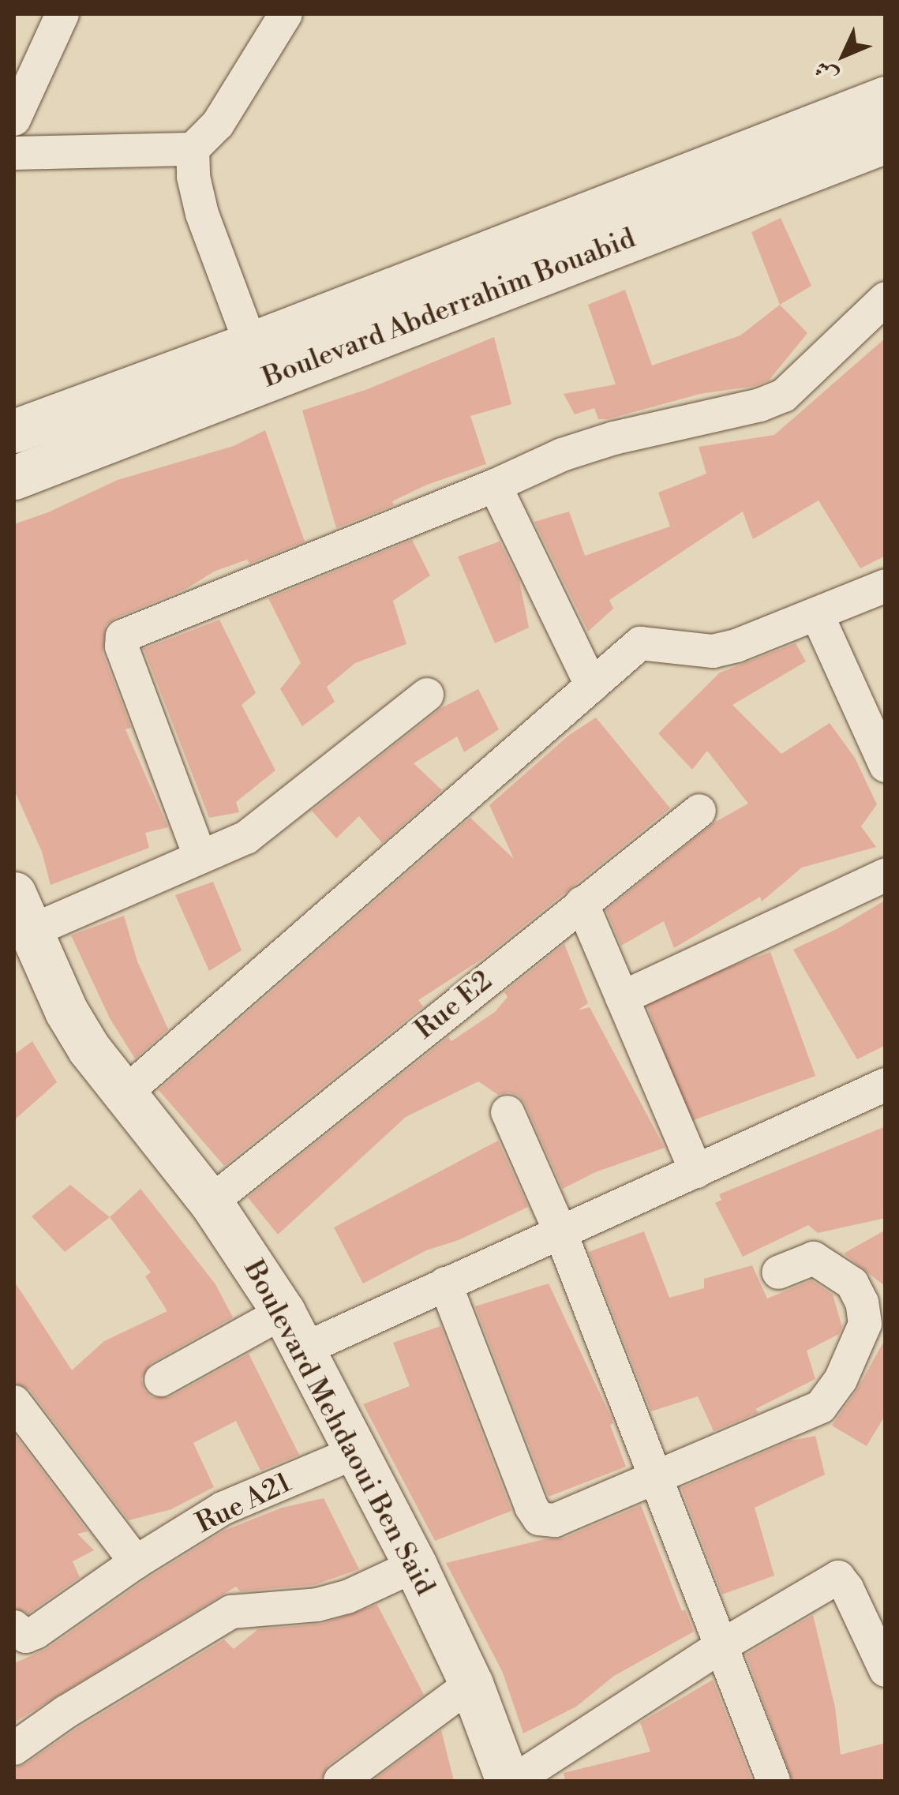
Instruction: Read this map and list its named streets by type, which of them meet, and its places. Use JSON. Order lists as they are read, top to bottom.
{
  "streets": {
    "main road": ["Boulevard Abderrahim Bouabid", "Boulevard Mehdaoui Ben Said"],
    "street": ["Rue E2", "Rue A21"]
  },
  "crossings": [
    ["Rue E2", "Boulevard Mehdaoui Ben Said"],
    ["Boulevard Mehdaoui Ben Said", "Rue A21"]
  ],
  "north": "bottom left"
}
